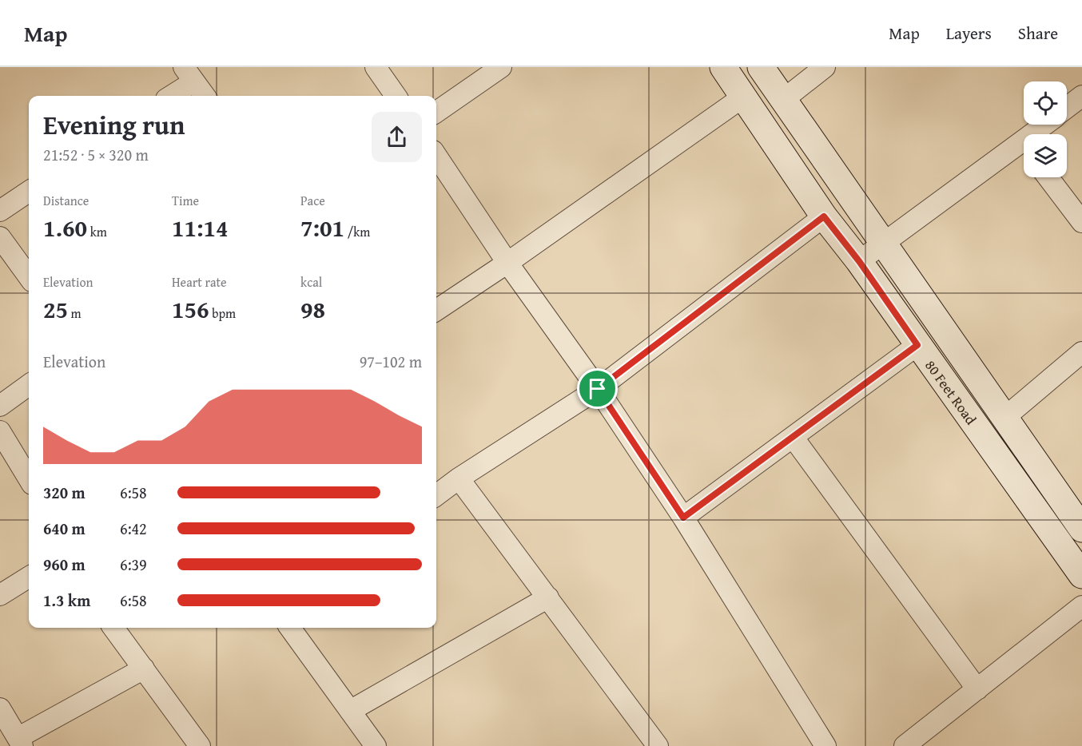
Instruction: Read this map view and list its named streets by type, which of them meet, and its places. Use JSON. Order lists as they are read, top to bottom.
{
  "streets": {
    "main road": ["80 Feet Road"]
  },
  "page": {
    "header": "Map",
    "nav": ["Map", "Layers", "Share"],
    "heading": ["Evening run", "21:52 · 5 × 320 m"],
    "stats": [
      ["Distance", "1.60 km"],
      ["Time", "11:14"],
      ["Pace", "7:01 /km"],
      ["Elevation", "25 m"],
      ["Heart rate", "156 bpm"],
      ["kcal", "98"]
    ],
    "chart": ["Elevation", "97–102 m"],
    "list": [
      {
        "name": "320 m",
        "note": "6:58"
      },
      {
        "name": "640 m",
        "note": "6:42"
      },
      {
        "name": "960 m",
        "note": "6:39"
      },
      {
        "name": "1.3 km",
        "note": "6:58"
      }
    ]
  }
}
